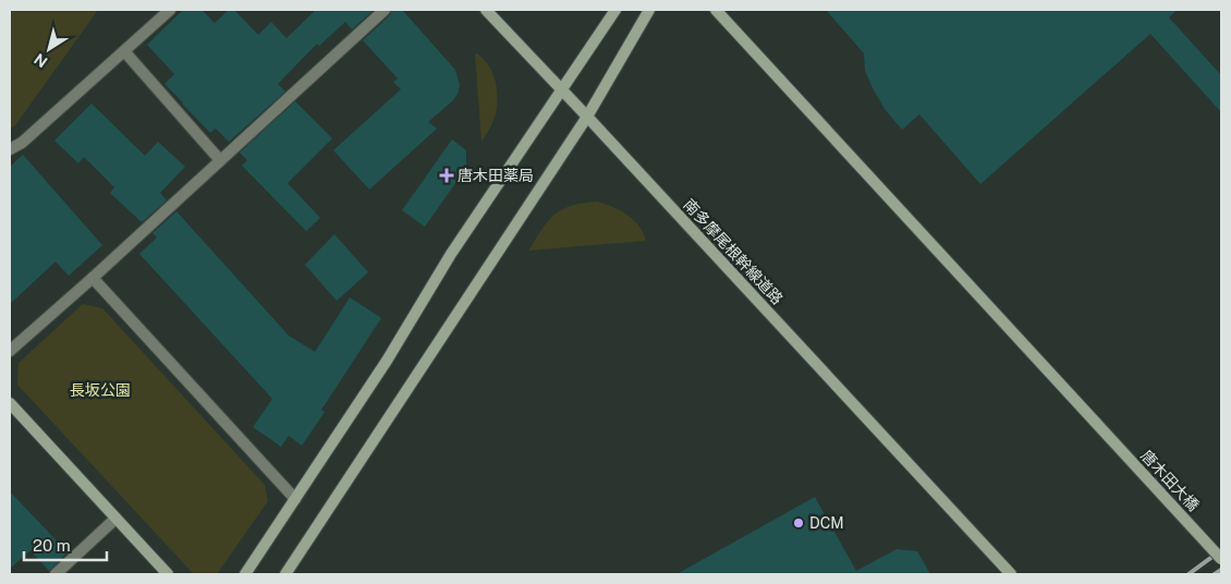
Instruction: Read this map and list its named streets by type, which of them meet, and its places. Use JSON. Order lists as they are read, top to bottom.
{
  "streets": {
    "main road": ["南多摩尾根幹線道路", "唐木田大橋"]
  },
  "parks": ["長坂公園"],
  "places": {
    "health": ["唐木田薬局"],
    "other": ["DCM"]
  },
  "scale_bar": "20 m",
  "north": "bottom left"
}
